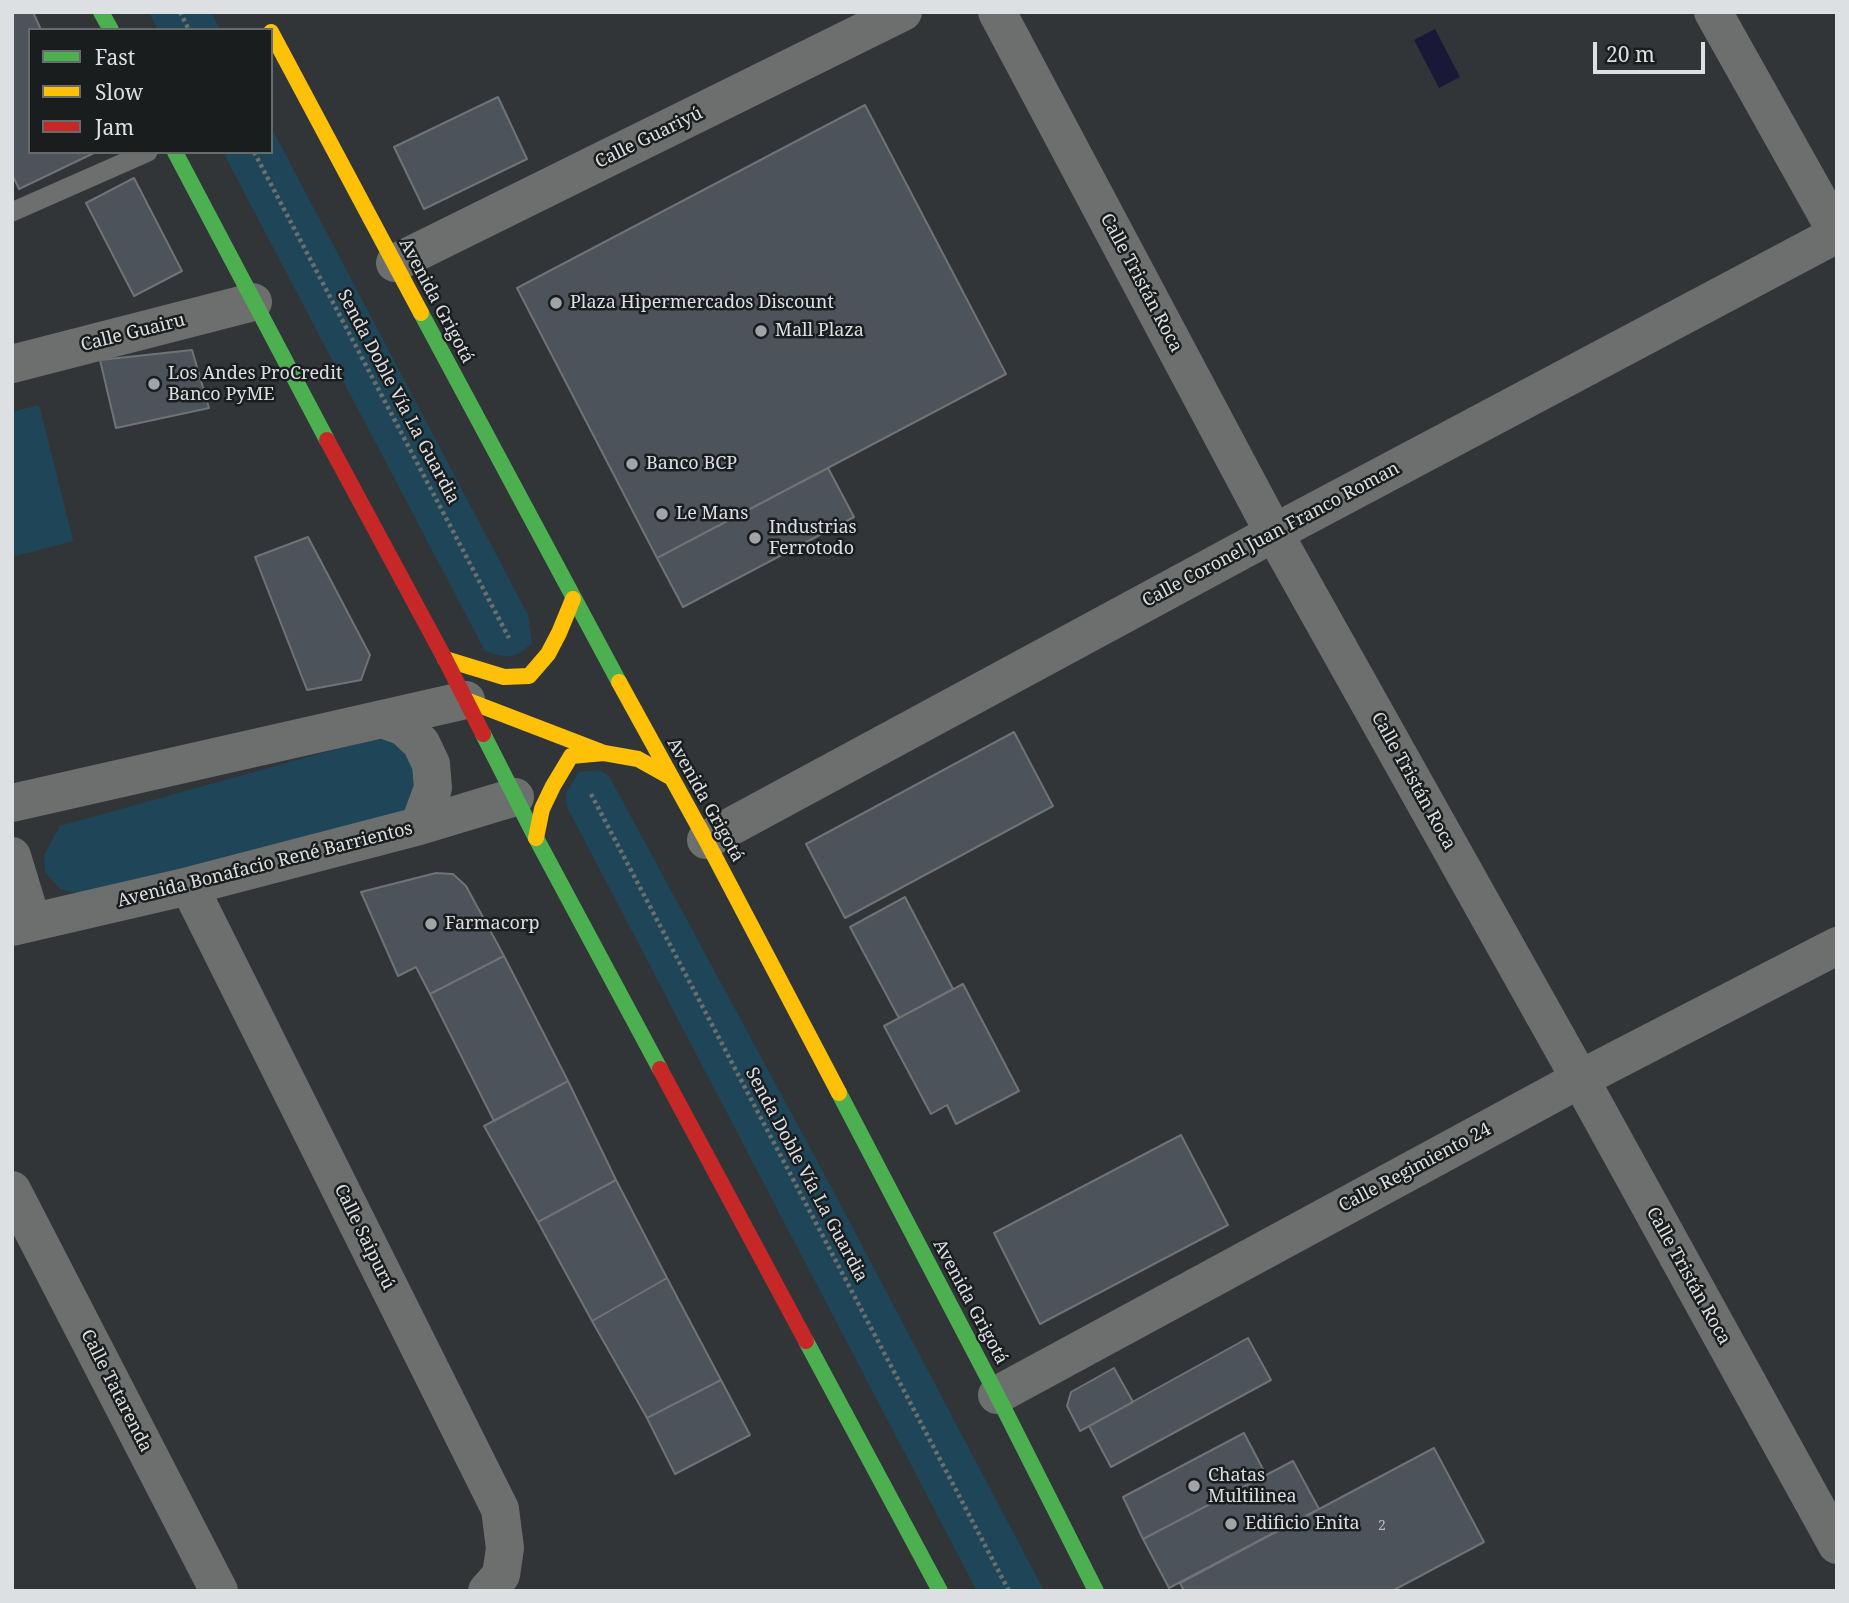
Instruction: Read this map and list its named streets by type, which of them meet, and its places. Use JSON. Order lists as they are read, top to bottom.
{
  "streets": {
    "main road": ["Avenida Grigotá"],
    "street": [
      "Calle Guariyú",
      "Calle Tristán Roca",
      "Calle Guairu",
      "Calle Coronel Juan Franco Roman",
      "Avenida Bonafacio René Barrientos",
      "Calle Regimiento 24",
      "Calle Saipurú",
      "Calle Tatarenda"
    ],
    "path": ["Senda Doble Vía La Guardia"]
  },
  "crossings": [
    ["Calle Guariyú", "Avenida Grigotá"],
    ["Calle Tristán Roca", "Calle Coronel Juan Franco Roman"],
    ["Calle Tristán Roca", "Calle Regimiento 24"],
    ["Avenida Grigotá", "Calle Coronel Juan Franco Roman"],
    ["Avenida Grigotá", "Calle Regimiento 24"],
    ["Avenida Bonafacio René Barrientos", "Calle Saipurú"]
  ],
  "places": [
    "Plaza Hipermercados Discount",
    "Mall Plaza",
    "Los Andes ProCredit Banco PyME",
    "Banco BCP",
    "Le Mans",
    "Industrias Ferrotodo",
    "Farmacorp",
    "Chatas Multilinea",
    "Edificio Enita"
  ],
  "house_numbers": ["2"],
  "legend": ["Fast", "Slow", "Jam"],
  "scale_bar": "20 m"
}
